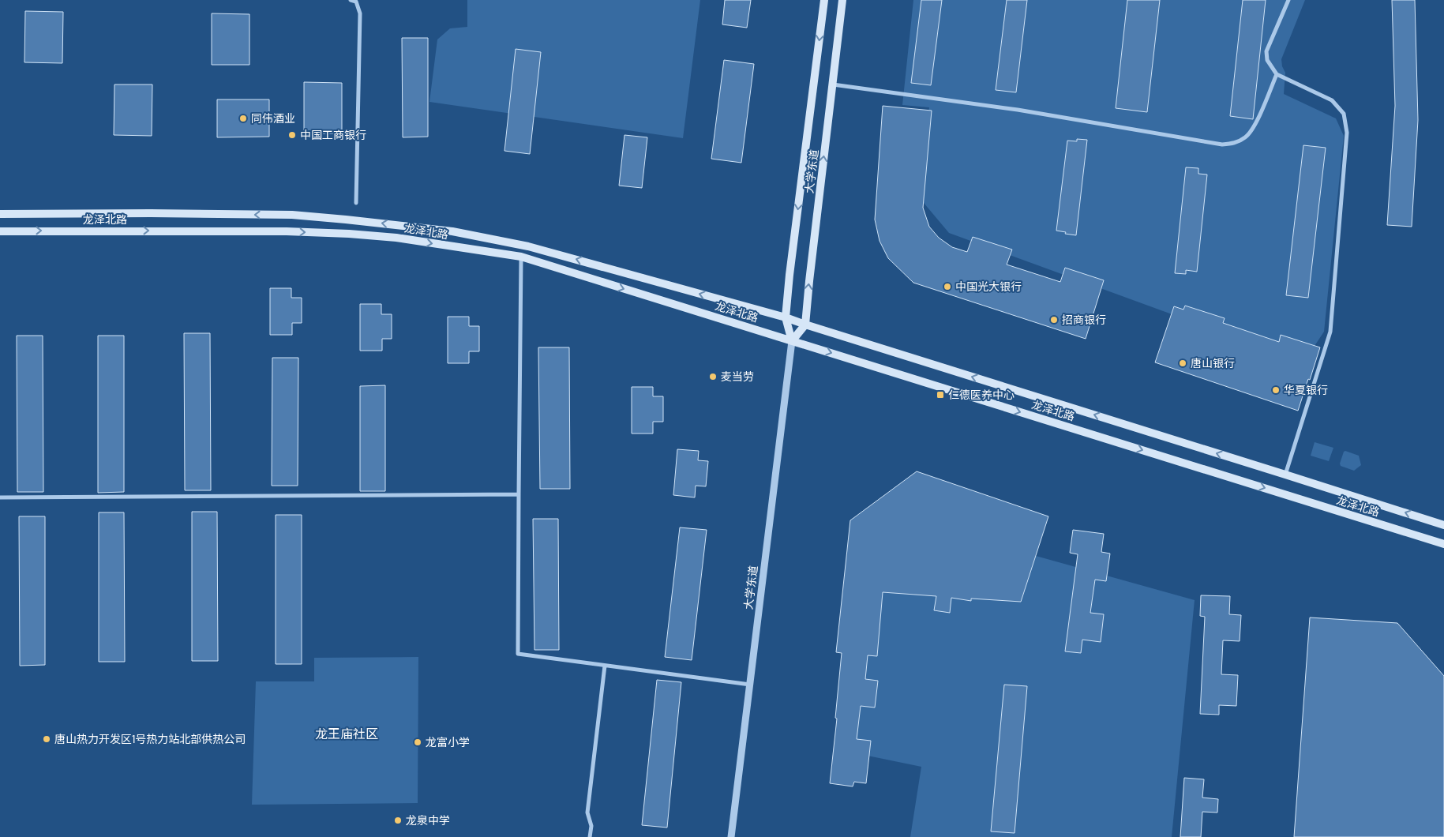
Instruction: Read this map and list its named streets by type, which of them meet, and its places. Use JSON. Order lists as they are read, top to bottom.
{
  "streets": {
    "main road": ["大学东道", "龙泽北路"]
  },
  "crossings": [
    ["大学东道", "龙泽北路"]
  ],
  "districts": ["龙王庙社区"],
  "places": {
    "other": [
      "同伟酒业",
      "中国工商银行",
      "中国光大银行",
      "招商银行",
      "唐山银行",
      "麦当劳",
      "华夏银行",
      "唐山热力开发区1号热力站北部供热公司",
      "龙富小学",
      "龙泉中学"
    ],
    "transit": ["仁德医养中心"]
  }
}
